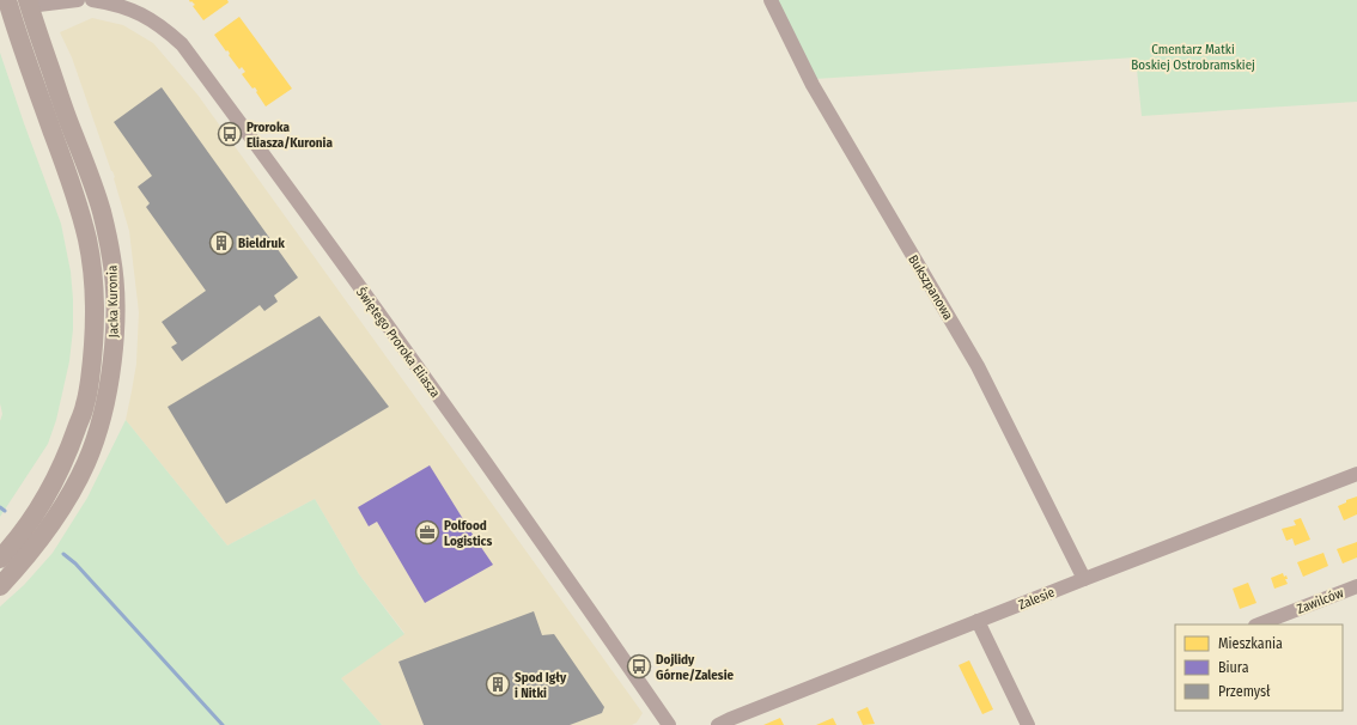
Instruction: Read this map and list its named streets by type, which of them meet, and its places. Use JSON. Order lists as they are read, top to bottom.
{
  "streets": {
    "main road": ["Jacka Kuronia"],
    "street": [
      "Bukszpanowa",
      "Świętego Proroka Eliasza",
      "Zalesie",
      "Zawilców"
    ]
  },
  "crossings": [
    ["Bukszpanowa", "Zalesie"]
  ],
  "parks": ["Cmentarz Matki Boskiej Ostrobramskiej"],
  "places": {
    "bus stop": ["Proroka Eliasza/Kuronia", "Dojlidy Górne/Zalesie"],
    "building": ["Bieldruk", "Spod Igły i Nitki"],
    "office": ["Polfood Logistics"]
  },
  "legend": ["Mieszkania", "Biura", "Przemysł"]
}
